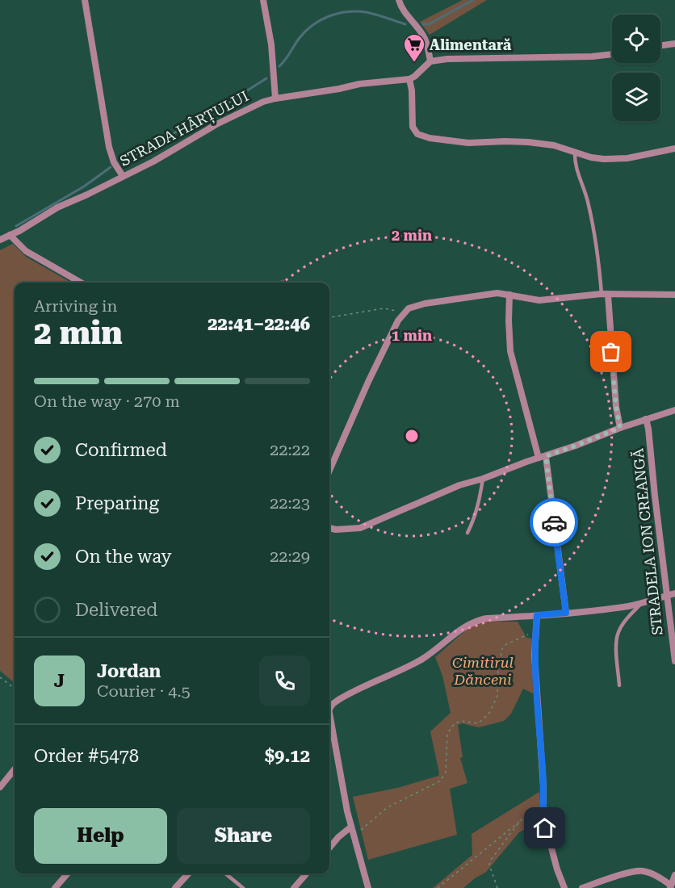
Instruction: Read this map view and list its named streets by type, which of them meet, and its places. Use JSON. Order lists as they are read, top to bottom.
{
  "streets": {
    "street": ["STRADA HÂRȚULUI", "STRADELA ION CREANGĂ"]
  },
  "parks": ["Cimitirul Dănceni"],
  "places": {
    "supermarket": ["Alimentară"]
  },
  "page": {
    "heading": ["2 min", "Arriving in", "22:41–22:46"],
    "panel": [
      "Jordan",
      "Courier · 4.5",
      "Order #5478",
      "$9.12"
    ],
    "bar": "On the way · 270 m",
    "list": [
      ["Confirmed", "22:22"],
      ["Preparing", "22:23"],
      ["On the way", "22:29"],
      "Delivered"
    ],
    "round": "J",
    "buttons": ["Help", "Share"]
  },
  "rings": ["2 min", "1 min"]
}
